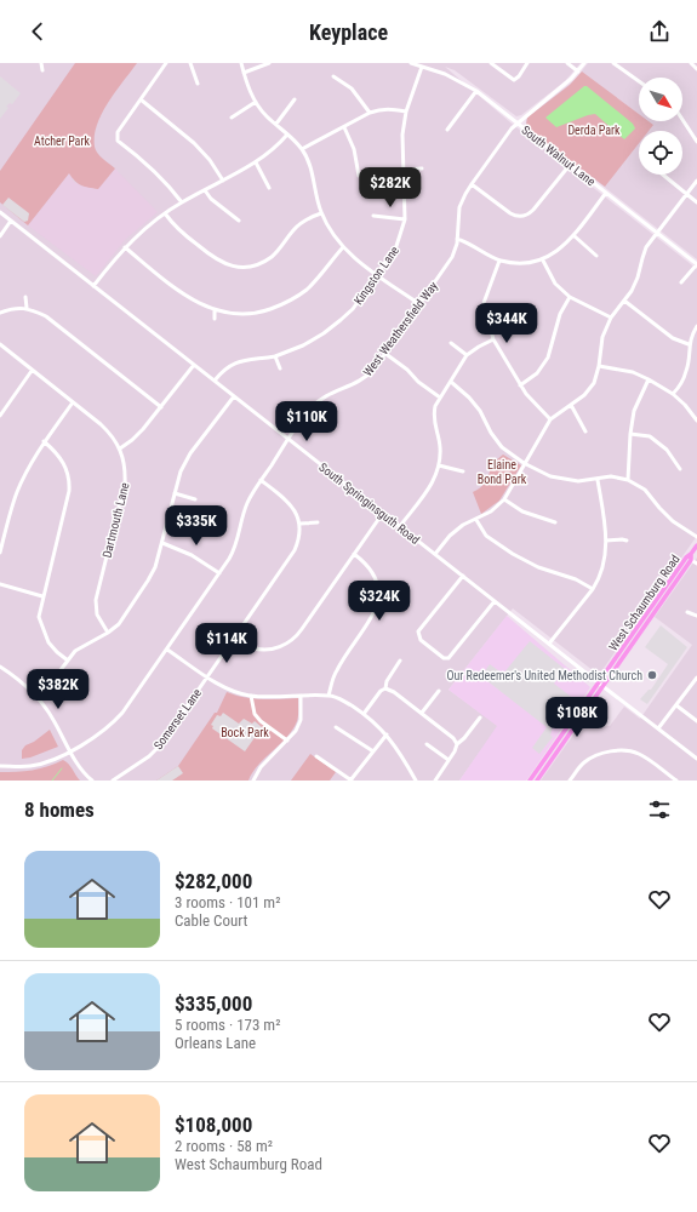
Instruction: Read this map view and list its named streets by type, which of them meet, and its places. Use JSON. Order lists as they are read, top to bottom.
{
  "streets": {
    "main road": ["West Schaumburg Road"],
    "street": [
      "South Walnut Lane",
      "Kingston Lane",
      "West Weathersfield Way",
      "South Springinsguth Road",
      "Dartmouth Lane",
      "Somerset Lane"
    ]
  },
  "crossings": [
    ["South Walnut Lane", "Kingston Lane"],
    ["South Walnut Lane", "West Weathersfield Way"],
    ["Kingston Lane", "South Springinsguth Road"],
    ["West Weathersfield Way", "South Springinsguth Road"],
    ["South Springinsguth Road", "West Schaumburg Road"]
  ],
  "parks": [
    "Derda Park",
    "Atcher Park",
    "Elaine Bond Park",
    "Bock Park"
  ],
  "places": ["Our Redeemer's United Methodist Church"],
  "north": "bottom right",
  "page": {
    "header": "Keyplace",
    "price": [
      "$282K",
      "$344K",
      "$110K",
      "$335K",
      "$324K",
      "$114K",
      "$382K",
      "$108K"
    ],
    "heading": "8 homes",
    "list": [
      {
        "name": "$282,000",
        "note": "3 rooms · 101 m² · Cable Court"
      },
      {
        "name": "$335,000",
        "note": "5 rooms · 173 m² · Orleans Lane"
      },
      {
        "name": "$108,000",
        "note": "2 rooms · 58 m² · West Schaumburg Road"
      }
    ]
  }
}
